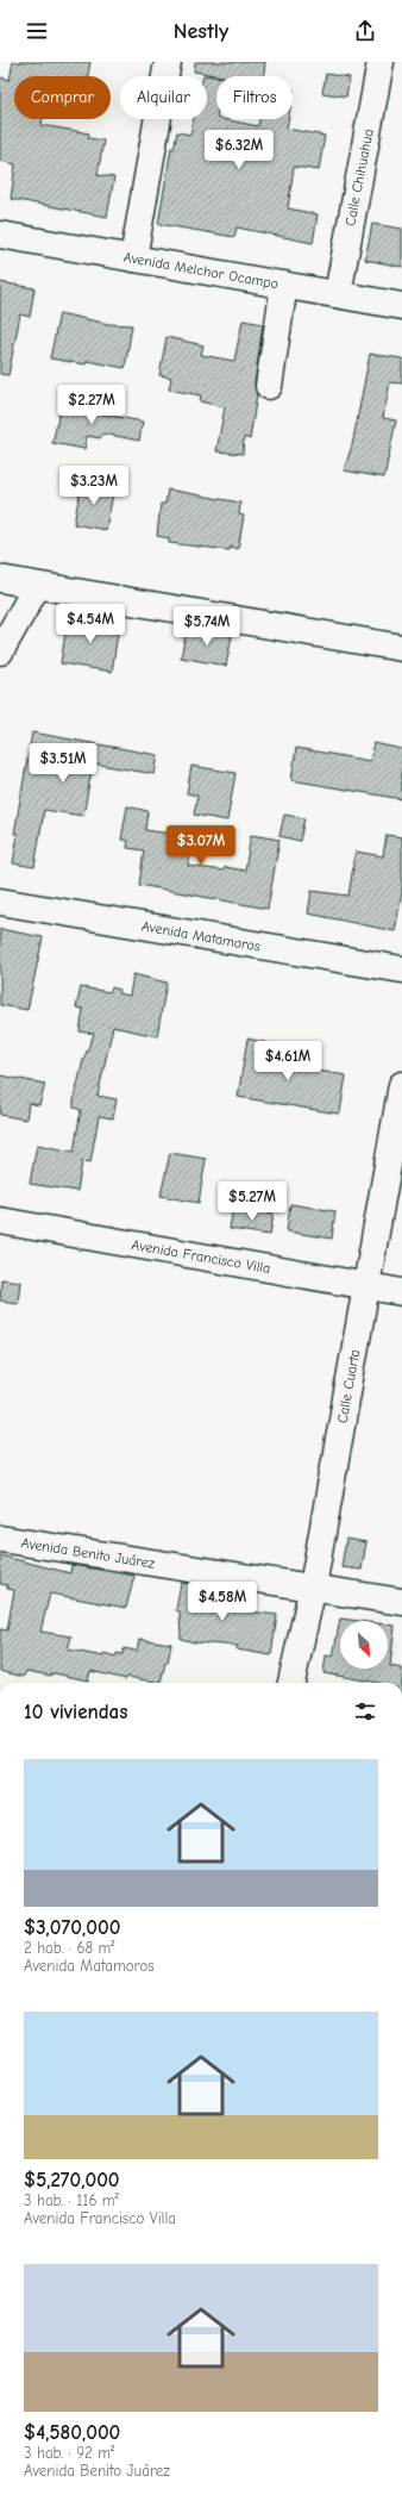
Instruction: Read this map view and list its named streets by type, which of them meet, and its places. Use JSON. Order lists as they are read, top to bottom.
{
  "streets": {
    "street": [
      "Calle Chihuahua",
      "Avenida Melchor Ocampo",
      "Avenida Matamoros",
      "Avenida Francisco Villa",
      "Calle Cuarta",
      "Avenida Benito Juárez"
    ]
  },
  "crossings": [
    ["Calle Chihuahua", "Avenida Melchor Ocampo"],
    ["Avenida Francisco Villa", "Calle Cuarta"],
    ["Calle Cuarta", "Avenida Benito Juárez"]
  ],
  "north": "bottom right",
  "page": {
    "header": "Nestly",
    "chip": ["Comprar", "Alquilar", "Filtros"],
    "price": [
      "$6.32M",
      "$2.27M",
      "$3.23M",
      "$4.54M",
      "$5.74M",
      "$3.51M",
      "$3.07M",
      "$4.61M",
      "$5.27M",
      "$4.58M"
    ],
    "heading": "10 viviendas",
    "list": [
      {
        "name": "$3,070,000",
        "note": "2 hab. · 68 m² · Avenida Matamoros"
      },
      {
        "name": "$5,270,000",
        "note": "3 hab. · 116 m² · Avenida Francisco Villa"
      },
      {
        "name": "$4,580,000",
        "note": "3 hab. · 92 m² · Avenida Benito Juárez"
      }
    ]
  }
}
